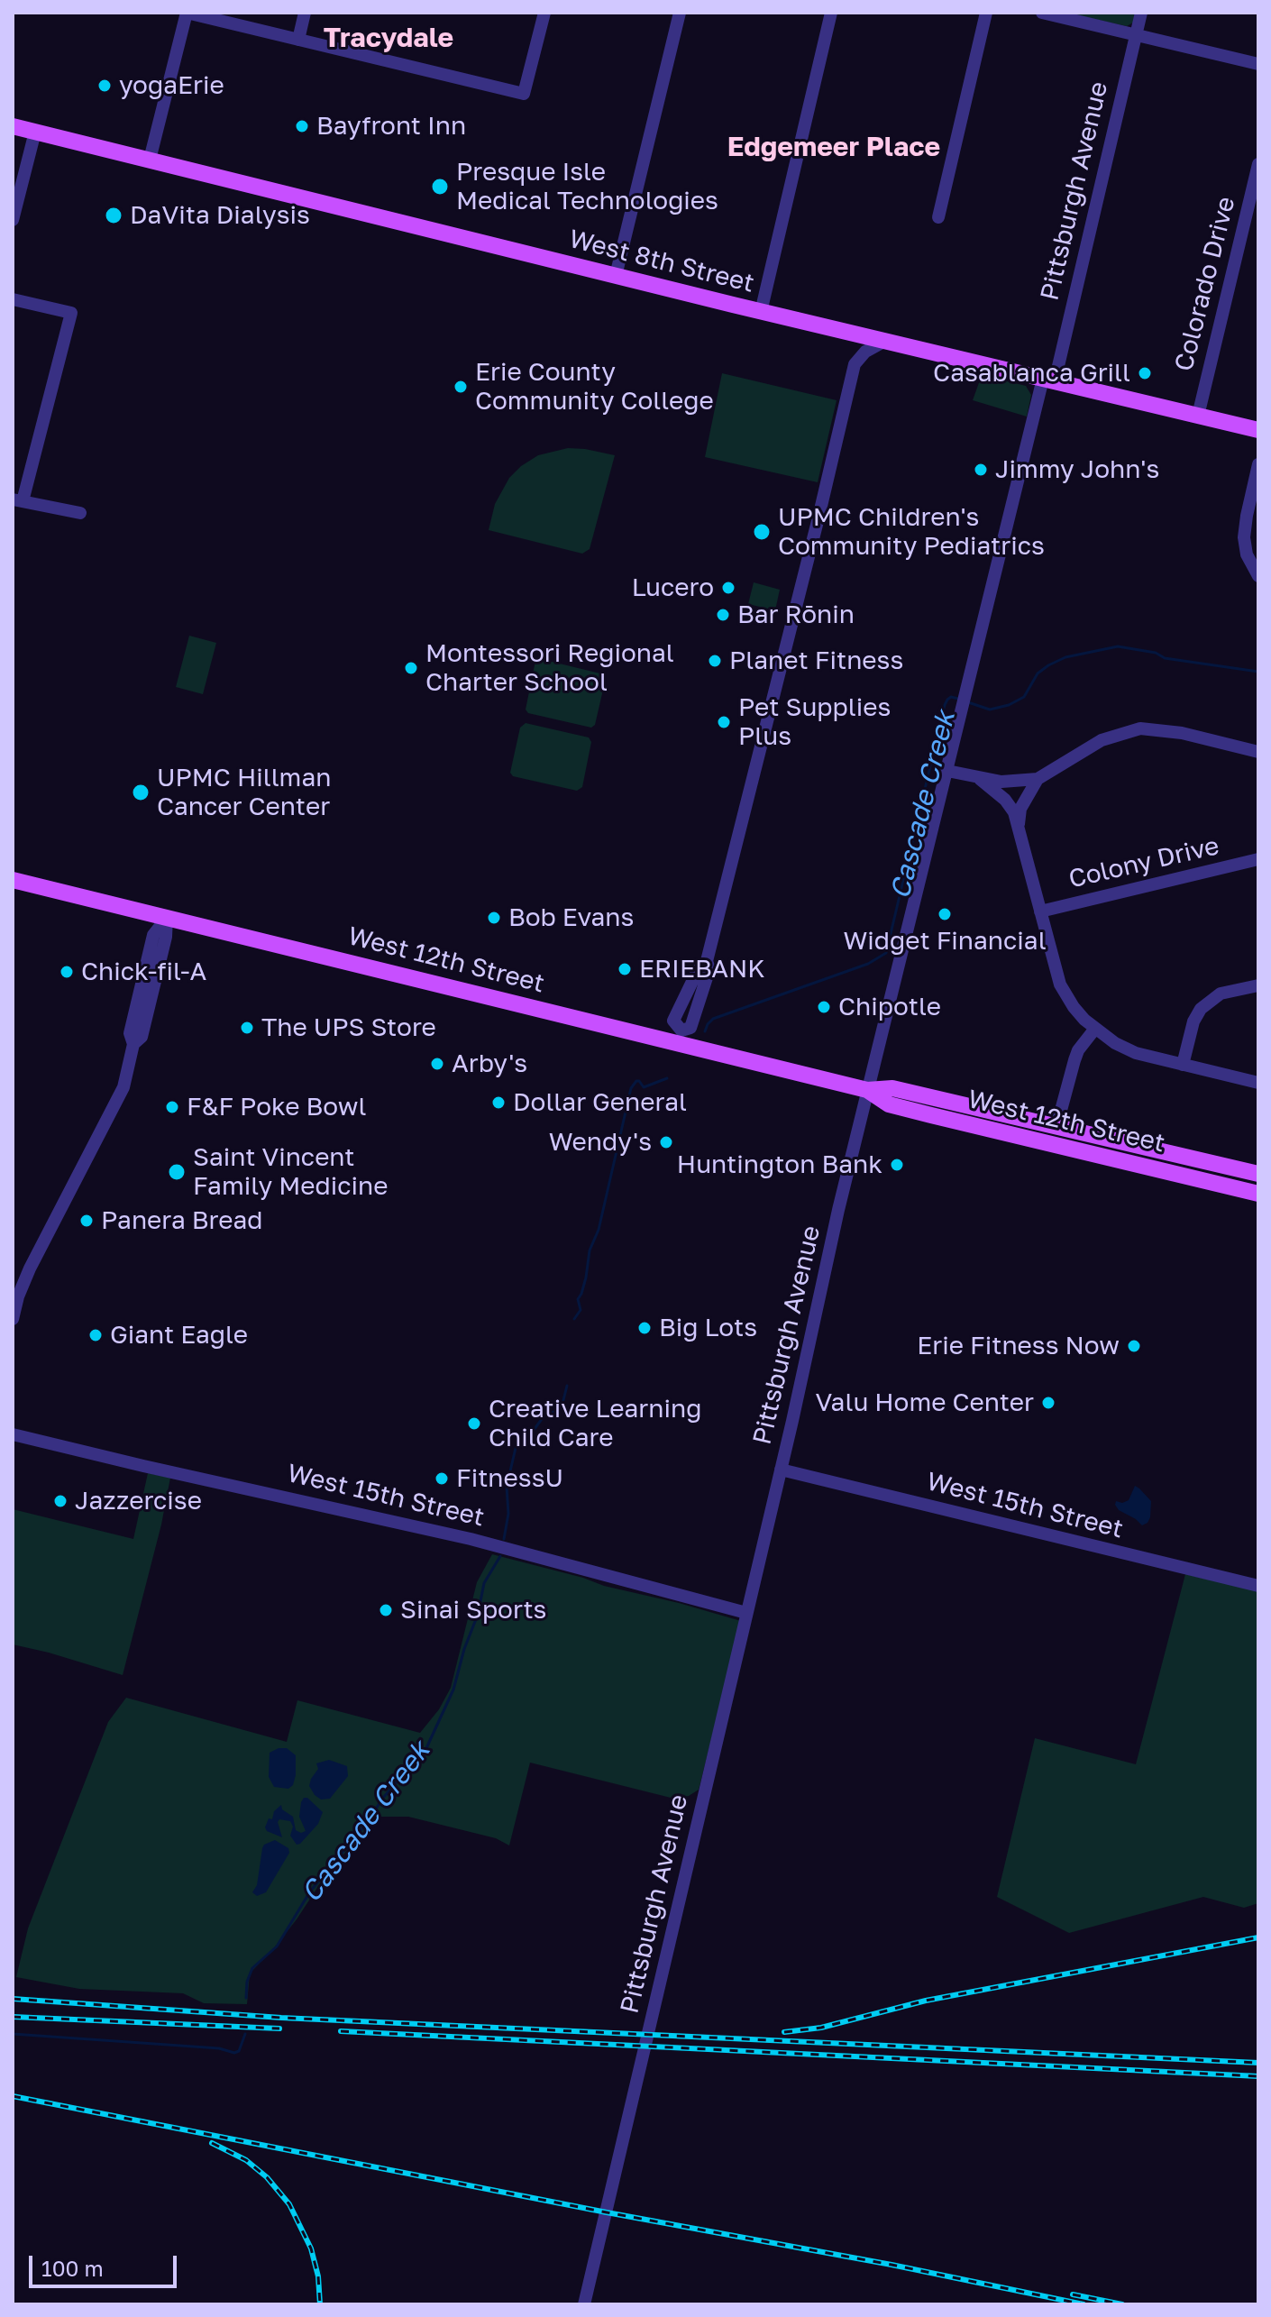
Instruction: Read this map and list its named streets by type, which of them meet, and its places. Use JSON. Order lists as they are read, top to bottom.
{
  "streets": {
    "main road": ["West 8th Street", "West 12th Street"],
    "street": [
      "Pittsburgh Avenue",
      "Colorado Drive",
      "Colony Drive",
      "West 15th Street"
    ]
  },
  "crossings": [
    ["Pittsburgh Avenue", "West 8th Street"],
    ["Pittsburgh Avenue", "West 12th Street"],
    ["Pittsburgh Avenue", "West 15th Street"],
    ["West 8th Street", "Colorado Drive"]
  ],
  "districts": ["Tracydale", "Edgemeer Place"],
  "water": ["Cascade Creek"],
  "places": [
    "yogaErie",
    "Bayfront Inn",
    "Presque Isle Medical Technologies",
    "DaVita Dialysis",
    "Casablanca Grill",
    "Erie County Community College",
    "Jimmy John's",
    "UPMC Children's Community Pediatrics",
    "Lucero",
    "Bar Rōnin",
    "Planet Fitness",
    "Montessori Regional Charter School",
    "Pet Supplies Plus",
    "UPMC Hillman Cancer Center",
    "Widget Financial",
    "Bob Evans",
    "ERIEBANK",
    "Chick-fil-A",
    "Chipotle",
    "The UPS Store",
    "Arby's",
    "Dollar General",
    "F&F Poke Bowl",
    "Wendy's",
    "Huntington Bank",
    "Saint Vincent Family Medicine",
    "Panera Bread",
    "Big Lots",
    "Giant Eagle",
    "Erie Fitness Now",
    "Valu Home Center",
    "Creative Learning Child Care",
    "FitnessU",
    "Jazzercise",
    "Sinai Sports"
  ],
  "scale_bar": "100 m"
}
